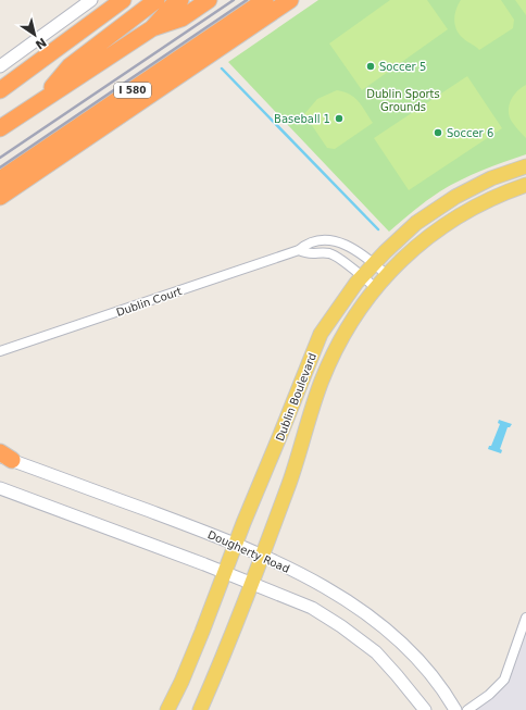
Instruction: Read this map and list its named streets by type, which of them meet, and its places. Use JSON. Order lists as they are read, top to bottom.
{
  "streets": {
    "highway": ["I 580"],
    "main road": ["Dublin Boulevard", "Dougherty Road"],
    "street": ["Dublin Court"]
  },
  "crossings": [
    ["Dublin Court", "Dublin Boulevard"],
    ["Dublin Boulevard", "Dougherty Road"]
  ],
  "parks": ["Dublin Sports Grounds"],
  "places": ["Soccer 5", "Baseball 1", "Soccer 6"],
  "north": "bottom right"
}
